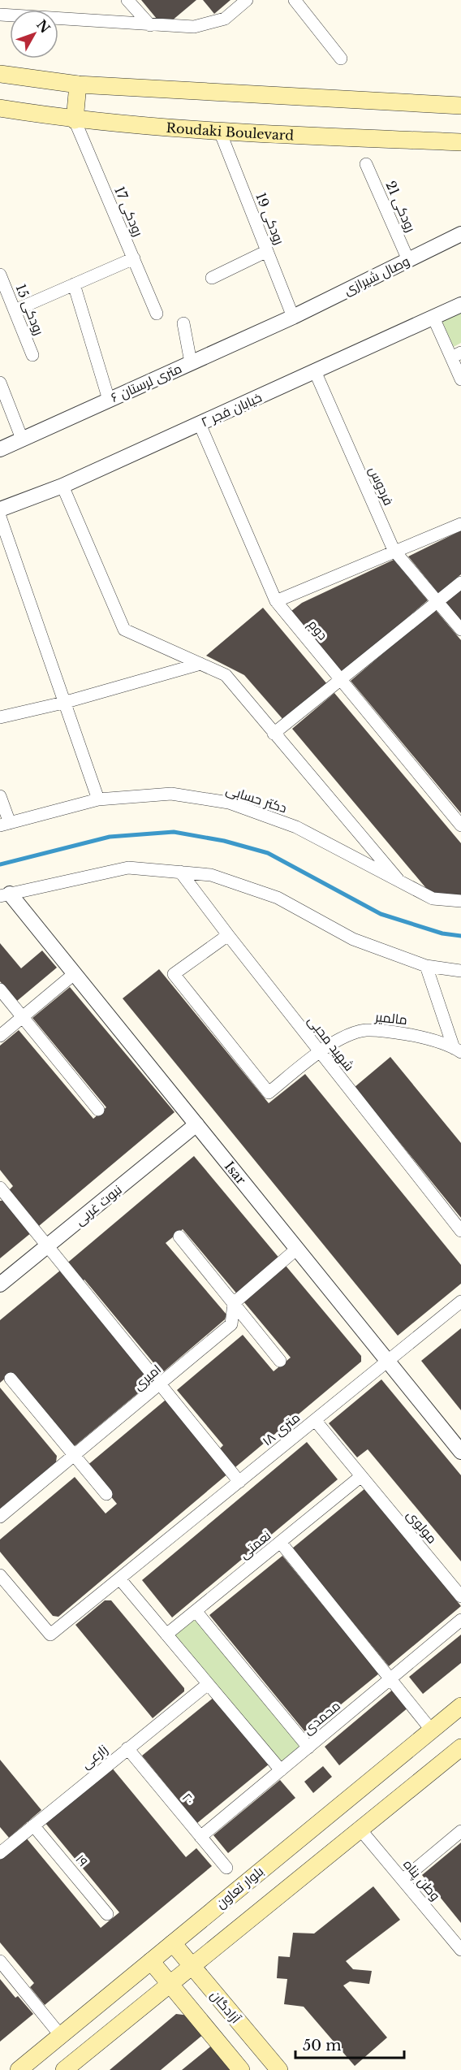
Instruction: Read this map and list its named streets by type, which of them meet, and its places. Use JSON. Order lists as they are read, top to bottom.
{
  "streets": {
    "main road": ["Roudaki Boulevard", "بلوار تعاون", "آزادگان"],
    "street": [
      "رودکی 21",
      "رودکی 17",
      "رودکی 19",
      "وصال شیرازی",
      "رودکی 15",
      "۶ متری لرستان",
      "خیابان فجر ۲",
      "فردوس",
      "دوم",
      "دکتر حسابی",
      "مالمیر",
      "شهید محبی",
      "Isar",
      "نبوت غربی",
      "امیری",
      "۱۸ متری",
      "مولوی",
      "نعمتی",
      "محمدی",
      "زارعی",
      "۲۰",
      "۱۹",
      "وطن پناه"
    ]
  },
  "crossings": [
    ["Roudaki Boulevard", "رودکی 17"],
    ["Roudaki Boulevard", "رودکی 19"],
    ["رودکی 21", "وصال شیرازی"],
    ["رودکی 19", "وصال شیرازی"],
    ["رودکی 19", "۶ متری لرستان"],
    ["وصال شیرازی", "۶ متری لرستان"],
    ["خیابان فجر ۲", "فردوس"],
    ["خیابان فجر ۲", "دوم"],
    ["مالمیر", "شهید محبی"],
    ["Isar", "نبوت غربی"],
    ["Isar", "۱۸ متری"],
    ["۱۸ متری", "مولوی"],
    ["مولوی", "نعمتی"],
    ["محمدی", "۲۰"],
    ["زارعی", "۲۰"],
    ["زارعی", "۱۹"],
    ["بلوار تعاون", "آزادگان"]
  ],
  "scale_bar": "50 m",
  "north": "top right"
}
